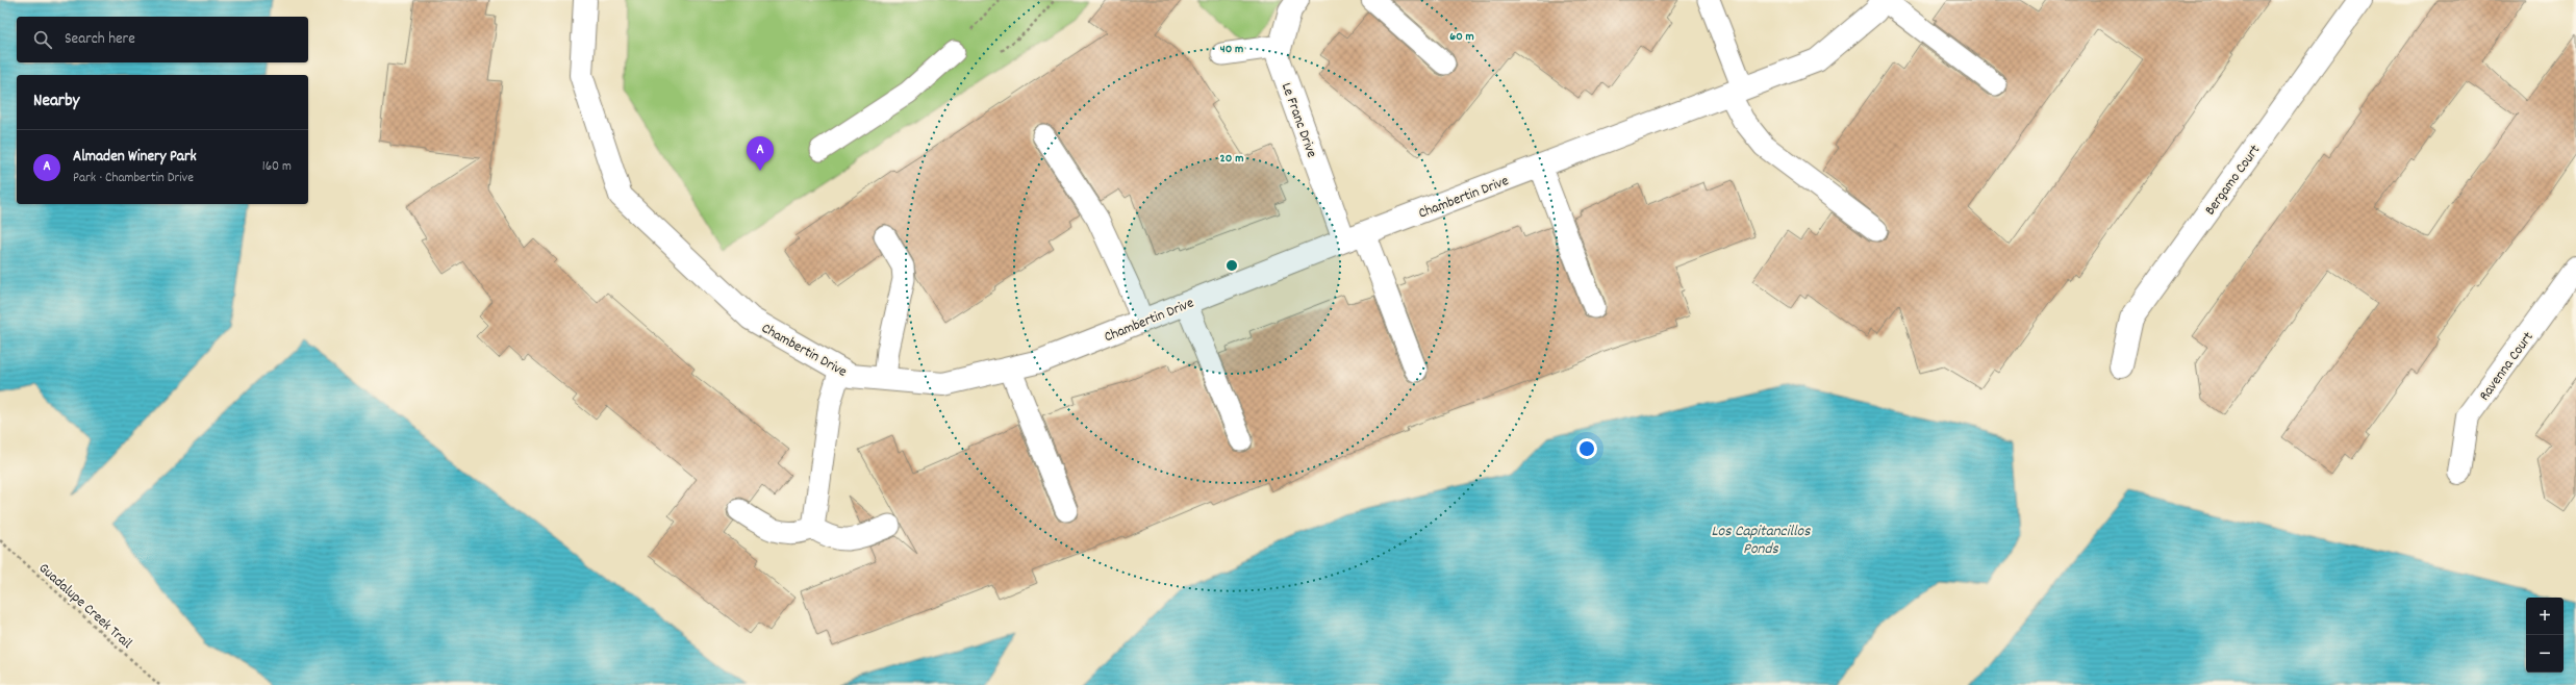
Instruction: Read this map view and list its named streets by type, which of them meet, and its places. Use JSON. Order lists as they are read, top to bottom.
{
  "streets": {
    "street": [
      "Le Franc Drive",
      "Bergamo Court",
      "Chambertin Drive",
      "Ravenna Court"
    ],
    "path": ["Guadalupe Creek Trail"]
  },
  "crossings": [
    ["Le Franc Drive", "Chambertin Drive"]
  ],
  "water": ["Los Capitancillos Ponds"],
  "page": {
    "search": "Search here",
    "heading": "Nearby",
    "list": [
      {
        "mark": "A",
        "name": "Almaden Winery Park",
        "note": "Park · Chambertin Drive",
        "value": "160 m"
      }
    ],
    "pins": "A",
    "map_buttons": ["+", "−"]
  },
  "rings": ["60 m", "40 m", "20 m"]
}
